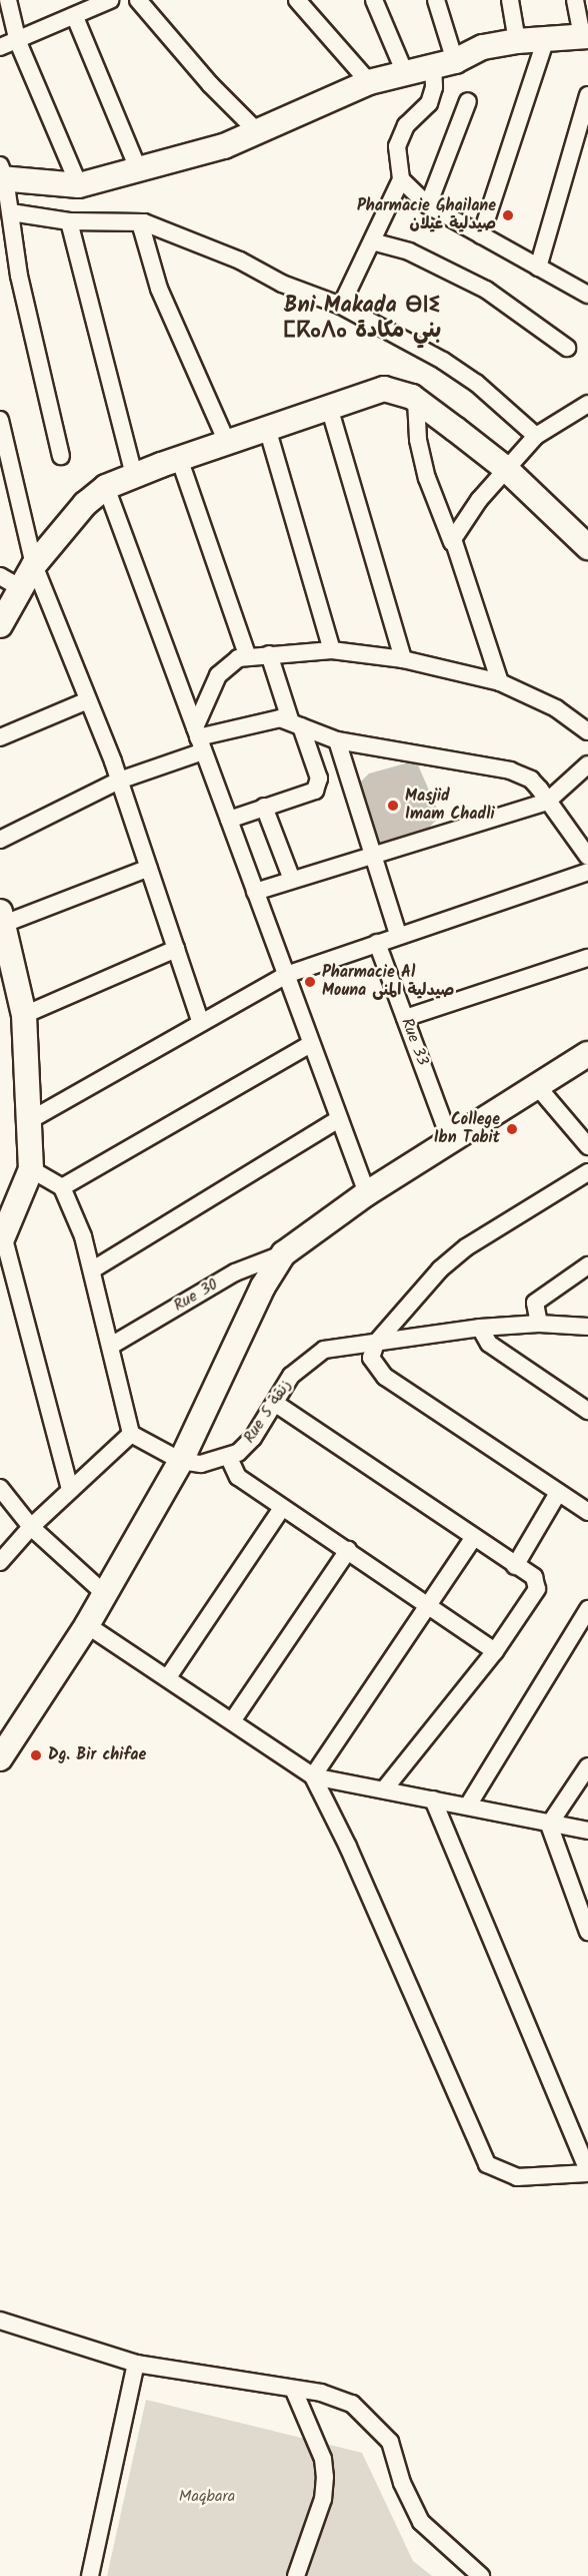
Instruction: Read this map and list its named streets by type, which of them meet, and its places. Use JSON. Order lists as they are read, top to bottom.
{
  "streets": {
    "street": ["Rue 33", "Rue 30", "Rue 5 زنقة"]
  },
  "districts": ["Bni Makada ⴱⵏⵉ ⵎⴽⴰⴷⴰ بني مكادة"],
  "parks": ["Maqbara"],
  "places": [
    "Pharmacie Ghailane صيدلية غيلان",
    "Masjid Imam Chadli",
    "Pharmacie Al Mouna صيدلية المنى",
    "College Ibn Tabit",
    "Dg. Bir chifae"
  ]
}
